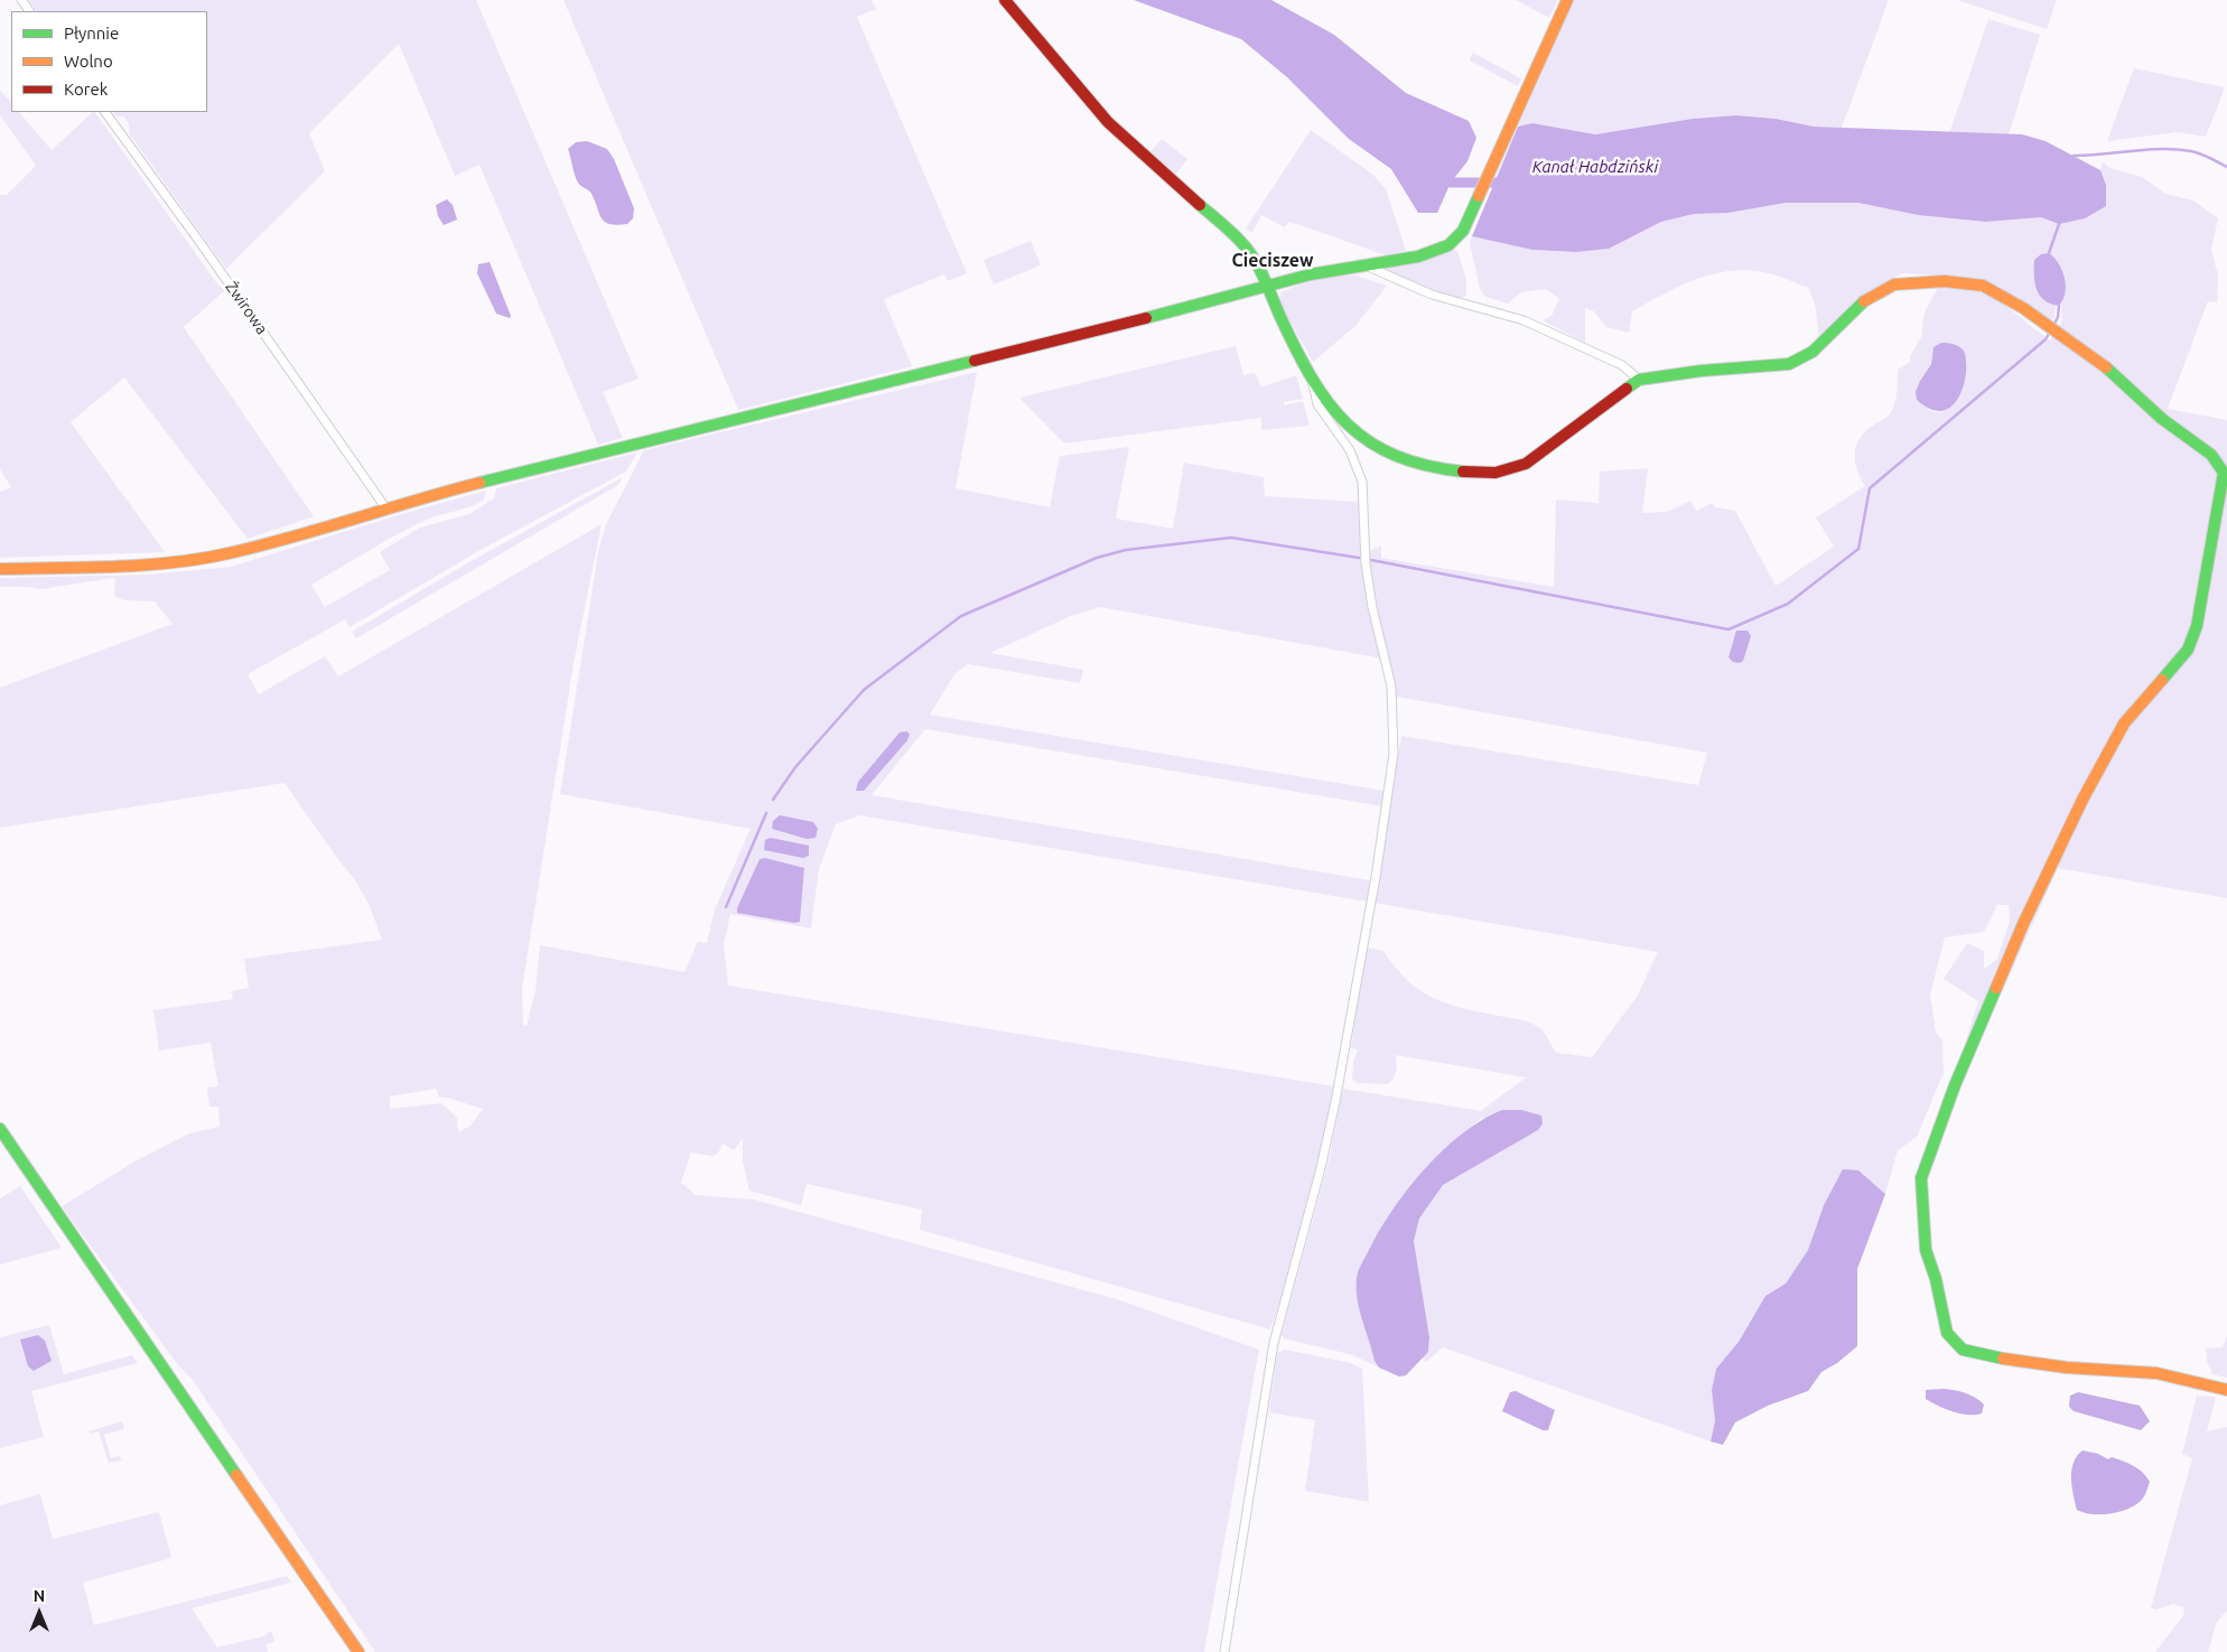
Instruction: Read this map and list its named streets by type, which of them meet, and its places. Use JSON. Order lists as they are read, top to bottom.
{
  "streets": {
    "street": ["Żwirowa"]
  },
  "districts": ["Cieciszew"],
  "water": ["Kanał Habdziński"],
  "legend": ["Płynnie", "Wolno", "Korek"],
  "north": "top"
}
